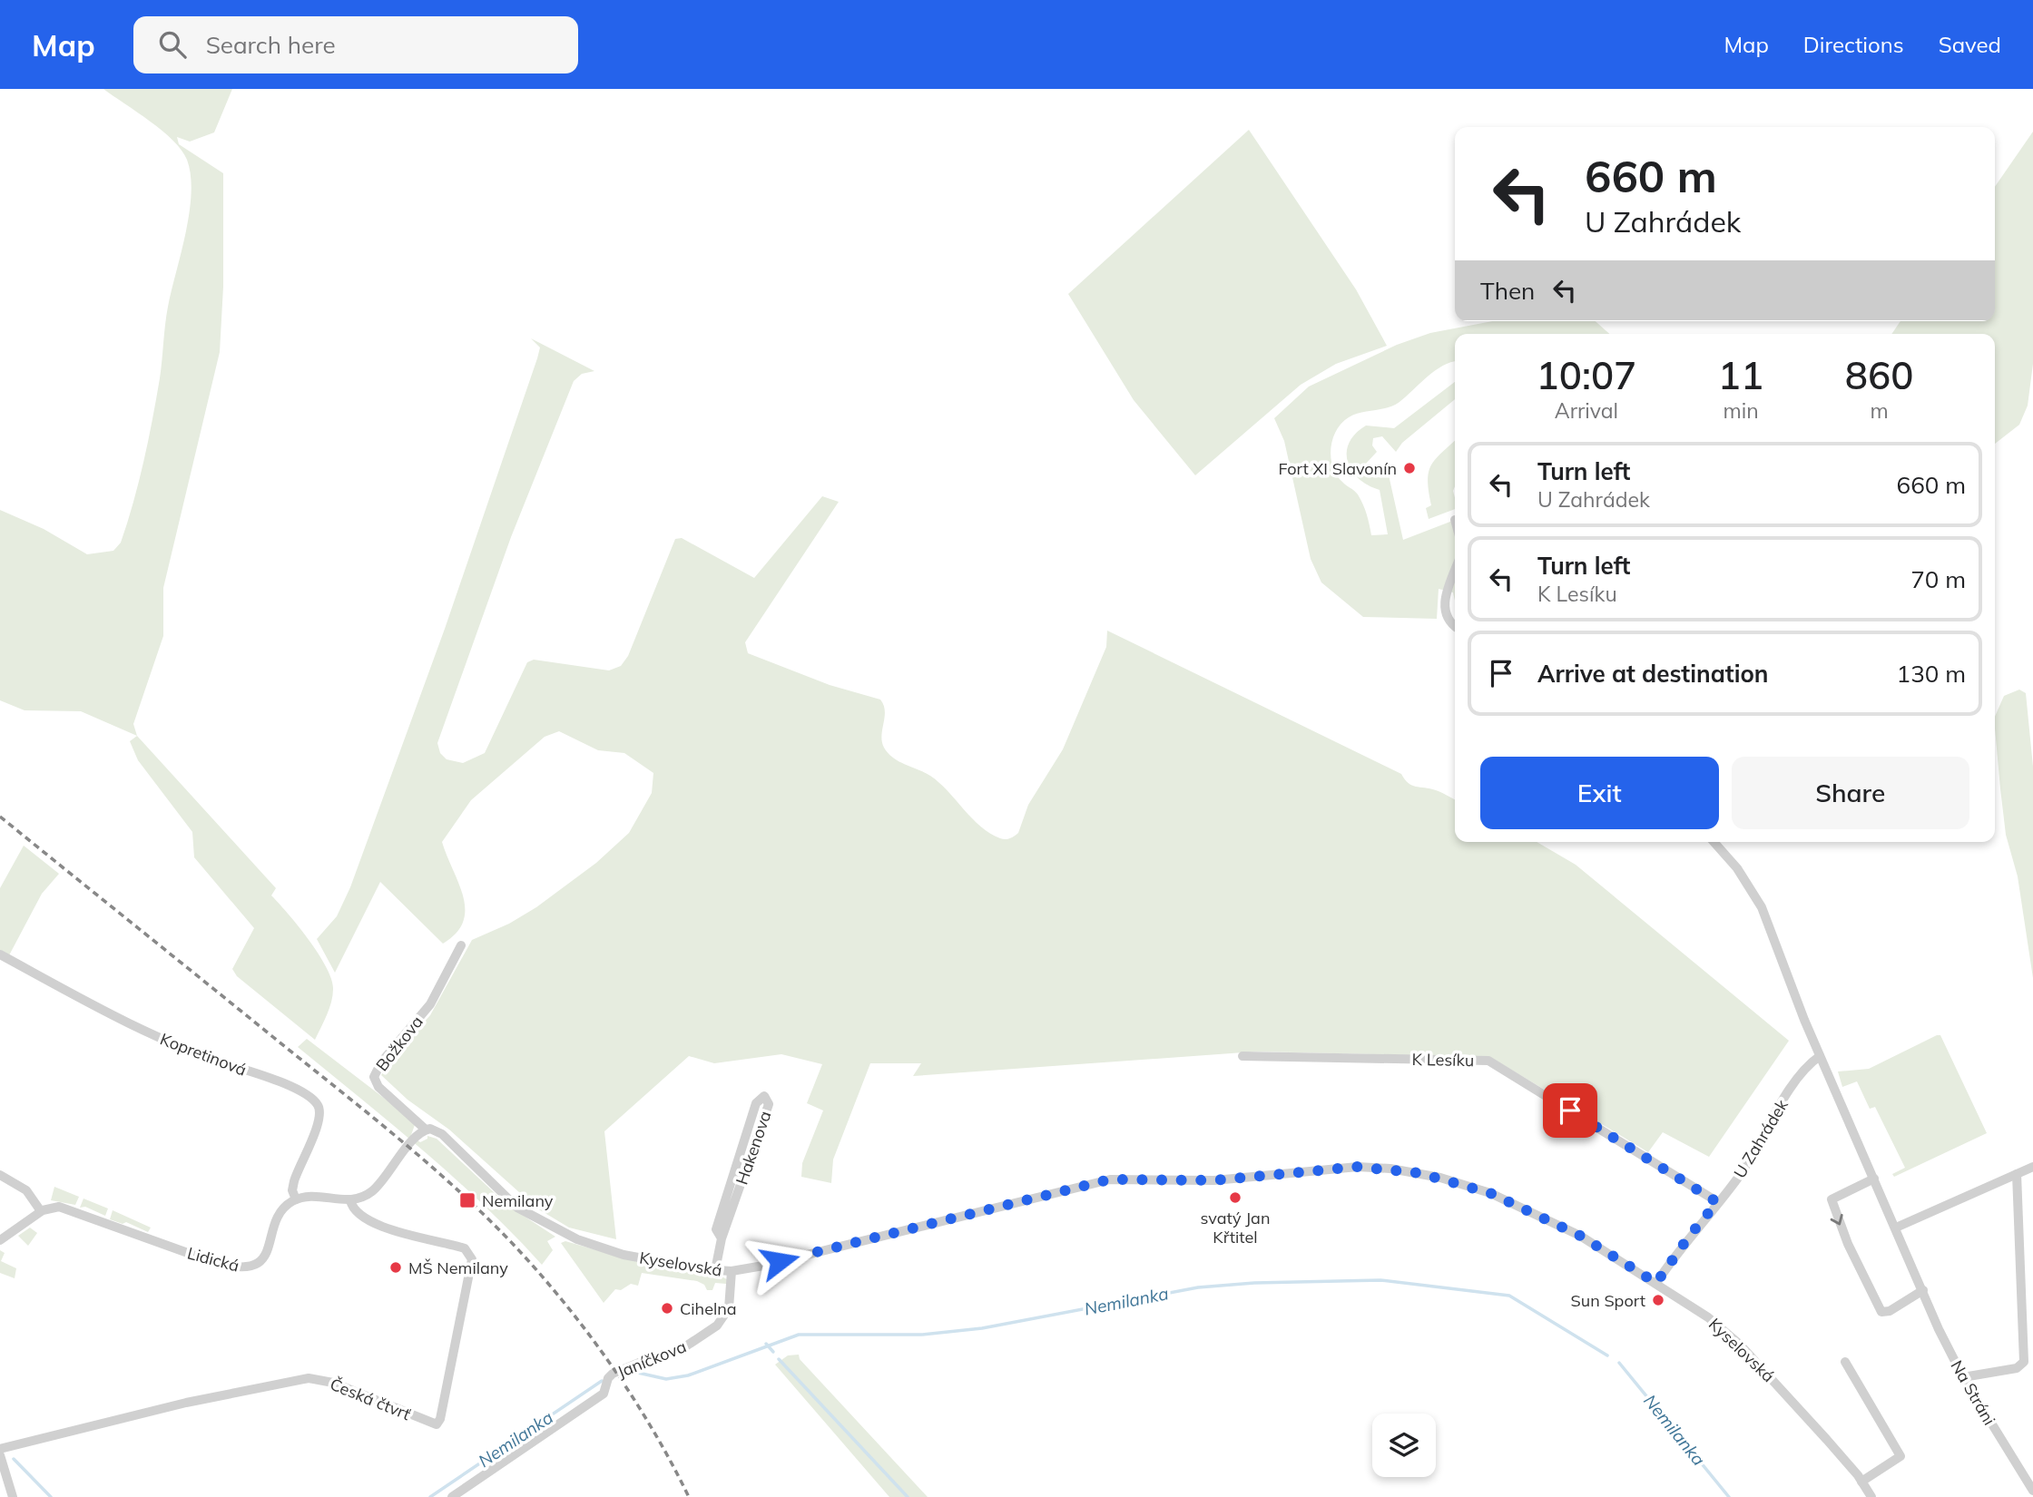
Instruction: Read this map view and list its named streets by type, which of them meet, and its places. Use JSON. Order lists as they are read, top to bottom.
{
  "streets": {
    "street": [
      "Božkova",
      "Kopretinová",
      "K Lesíku",
      "U Zahrádek",
      "Hakenova",
      "Lidická",
      "Kyselovská",
      "Janíčkova",
      "Na Stráni",
      "Česká čtvrť"
    ]
  },
  "crossings": [
    ["Božkova", "Kyselovská"],
    ["Kopretinová", "Lidická"],
    ["K Lesíku", "U Zahrádek"],
    ["U Zahrádek", "Kyselovská"],
    ["U Zahrádek", "Na Stráni"],
    ["Kyselovská", "Janíčkova"]
  ],
  "water": ["Nemilanka"],
  "places": {
    "other": [
      "Fort XI Slavonín",
      "svatý Jan Křtitel",
      "MŠ Nemilany",
      "Sun Sport",
      "Cihelna"
    ],
    "transit": ["Nemilany"]
  },
  "page": {
    "header": "Map",
    "search": "Search here",
    "nav": ["Map", "Directions", "Saved"],
    "turn": ["660 m", "U Zahrádek"],
    "then": "Then",
    "eta": [
      "10:07",
      "Arrival",
      "11",
      "min",
      "860",
      "m"
    ],
    "list": [
      {
        "name": "Turn left",
        "note": "U Zahrádek",
        "value": "660 m"
      },
      {
        "name": "Turn left",
        "note": "K Lesíku",
        "value": "70 m"
      },
      {
        "name": "Arrive at destination",
        "value": "130 m"
      }
    ],
    "buttons": ["Exit", "Share"]
  }
}
